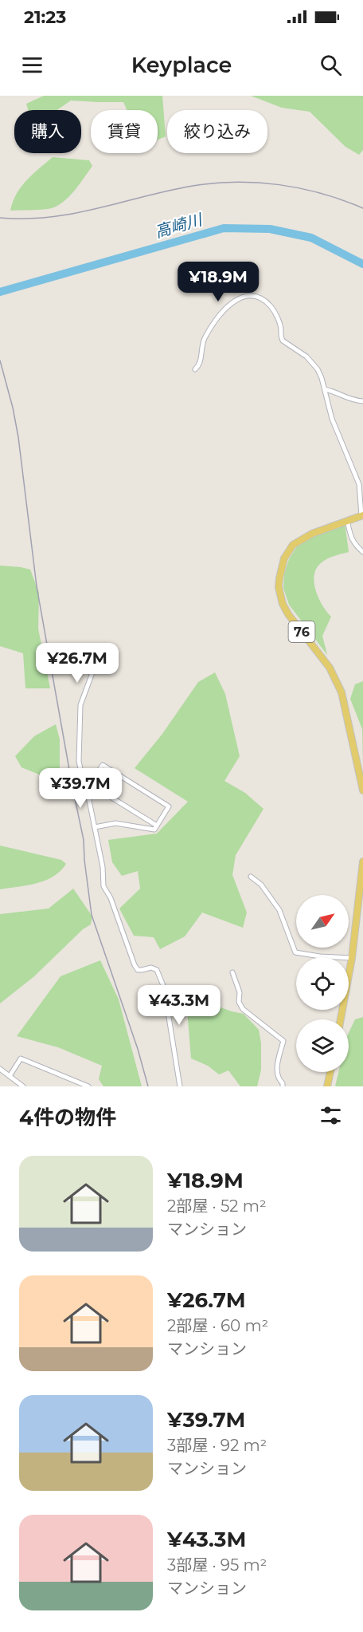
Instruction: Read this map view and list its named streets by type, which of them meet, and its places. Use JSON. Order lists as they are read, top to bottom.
{
  "streets": {
    "main road": ["76"]
  },
  "water": ["高崎川"],
  "north": "top right",
  "page": {
    "status": "21:23",
    "header": "Keyplace",
    "chip": ["購入", "賃貸", "絞り込み"],
    "price": [
      "¥18.9M",
      "¥26.7M",
      "¥39.7M",
      "¥43.3M"
    ],
    "heading": "4件の物件",
    "list": [
      {
        "name": "¥18.9M",
        "note": "2部屋 · 52 m² · マンション"
      },
      {
        "name": "¥26.7M",
        "note": "2部屋 · 60 m² · マンション"
      },
      {
        "name": "¥39.7M",
        "note": "3部屋 · 92 m² · マンション"
      },
      {
        "name": "¥43.3M",
        "note": "3部屋 · 95 m² · マンション"
      }
    ]
  }
}
